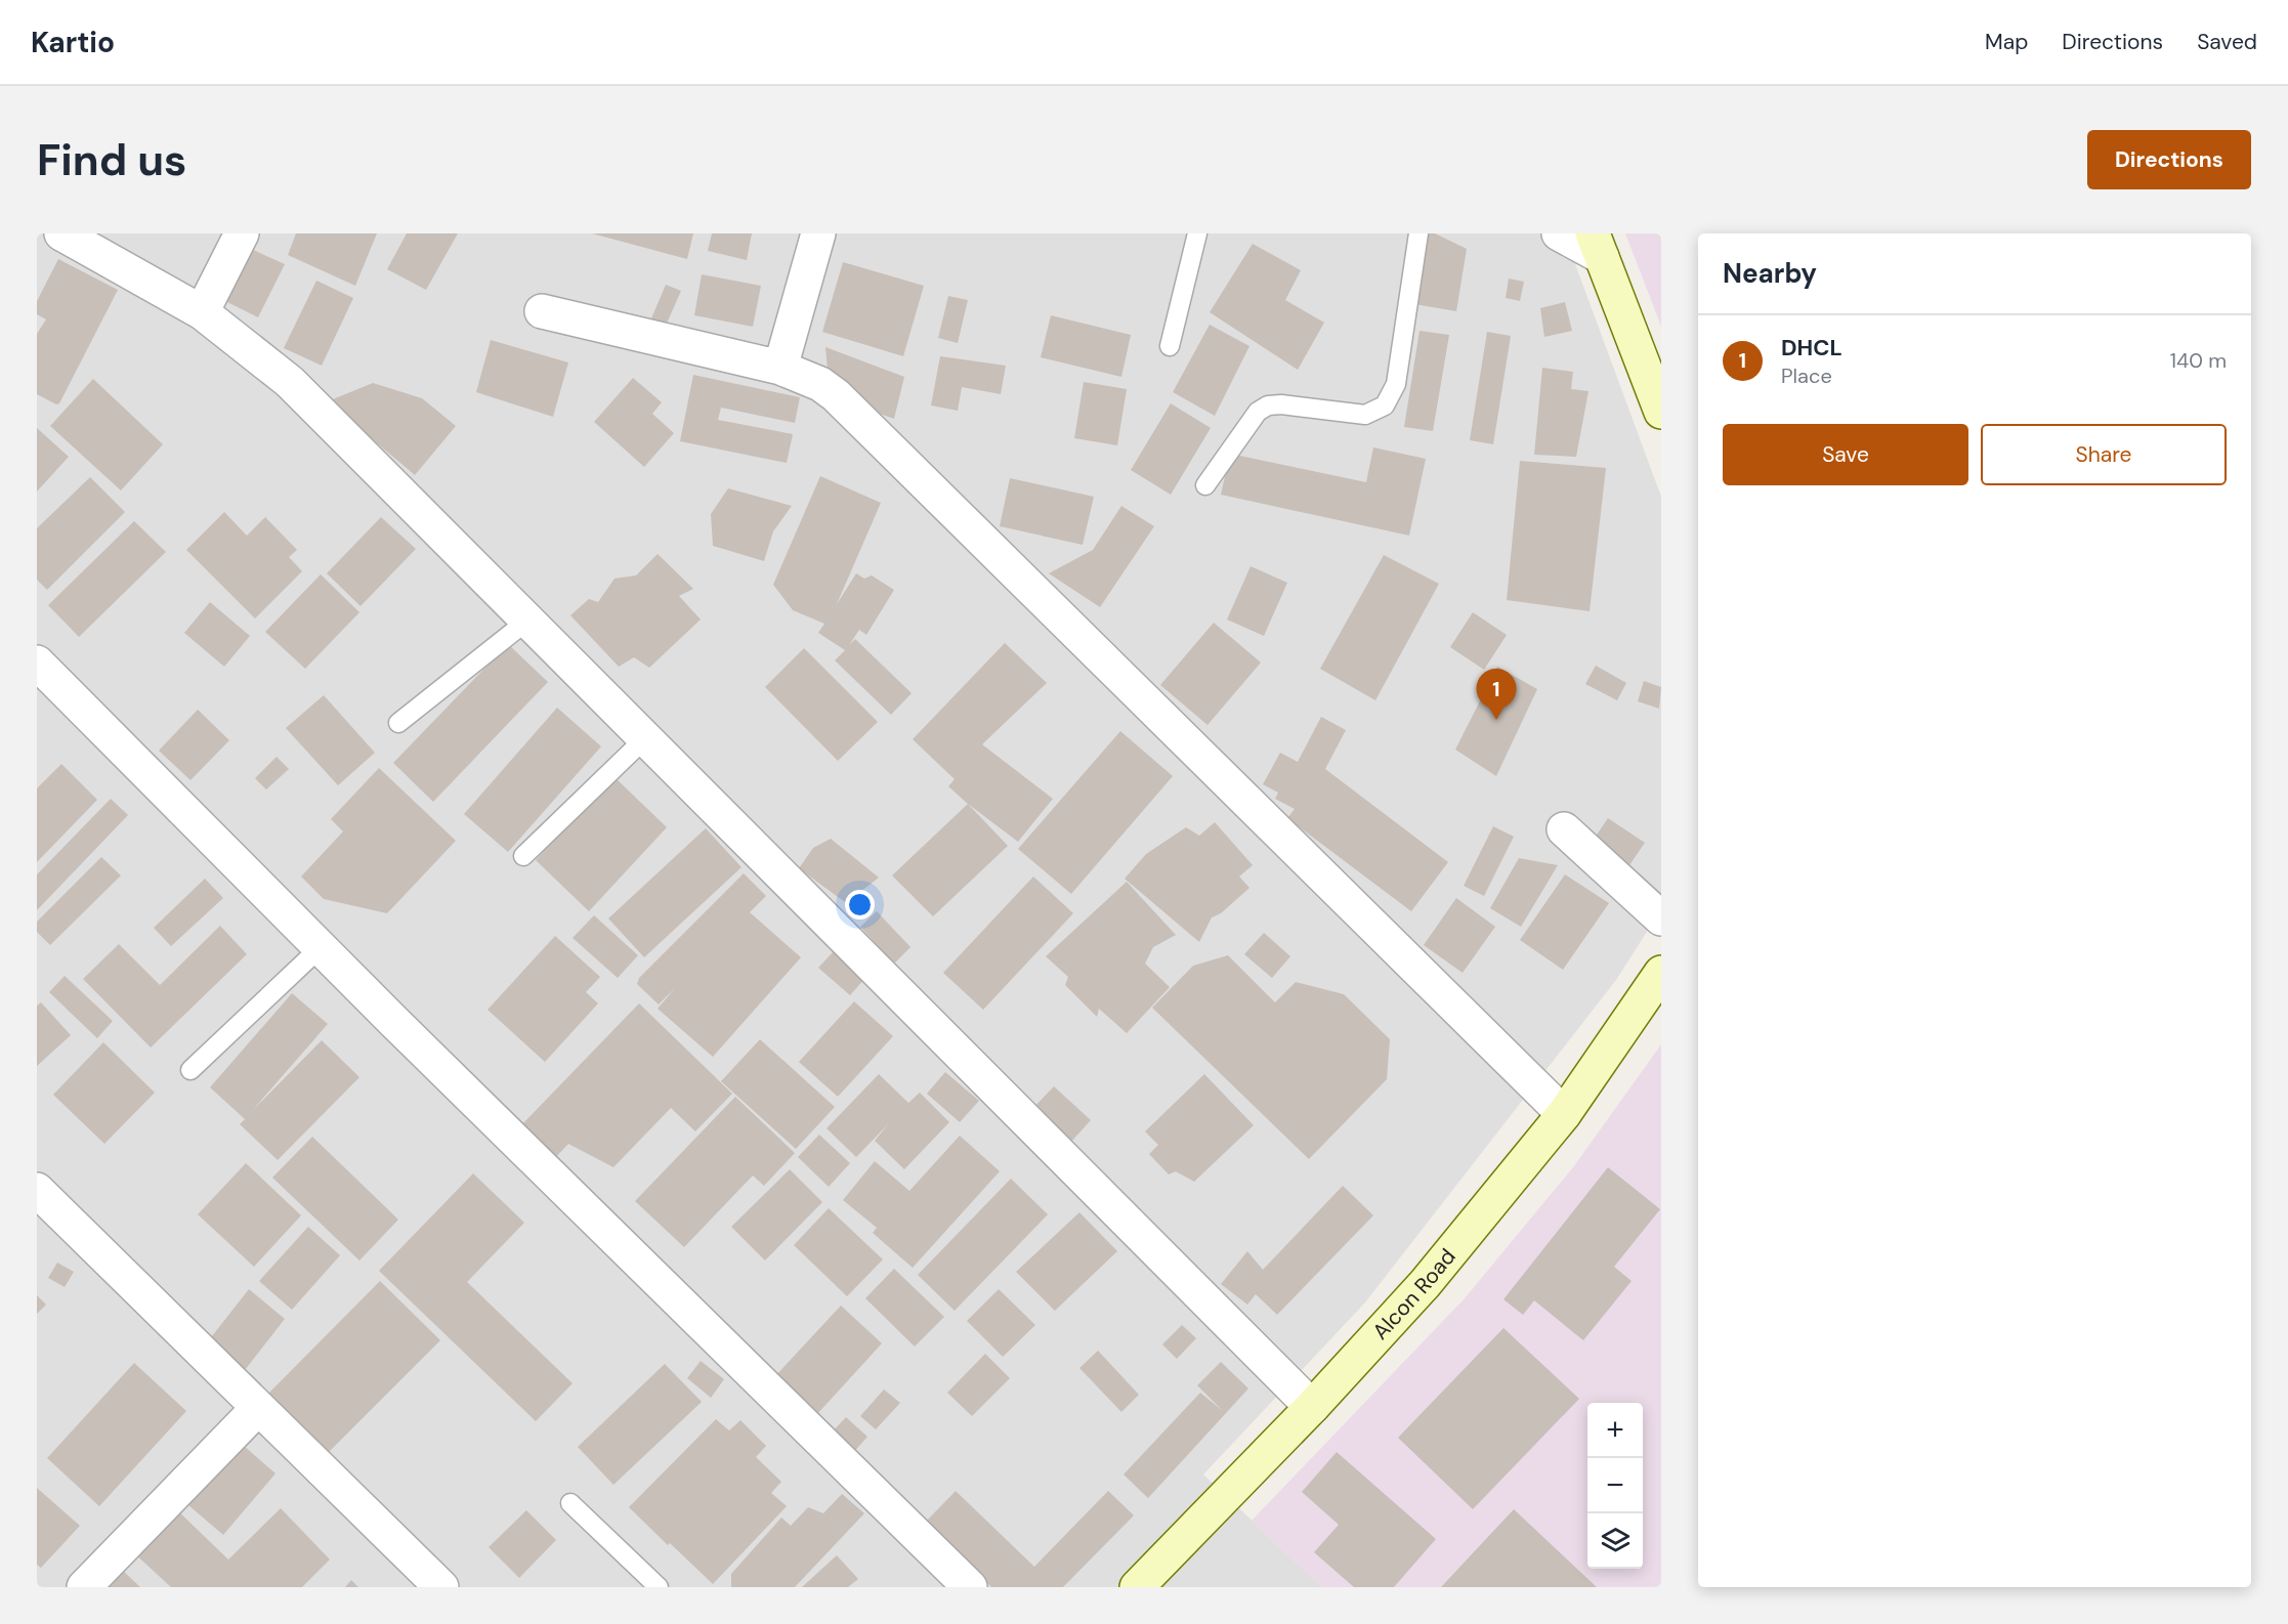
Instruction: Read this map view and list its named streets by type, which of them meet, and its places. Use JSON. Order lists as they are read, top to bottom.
{
  "streets": {
    "main road": ["Alcon Road"]
  },
  "page": {
    "header": "Kartio",
    "nav": ["Map", "Directions", "Saved"],
    "buttons": [
      "Directions",
      ["Save", "Share"]
    ],
    "title": "Find us",
    "heading": "Nearby",
    "list": [
      {
        "mark": "1",
        "name": "DHCL",
        "note": "Place",
        "value": "140 m"
      }
    ],
    "pins": "1",
    "map_buttons": ["+", "−"]
  }
}
